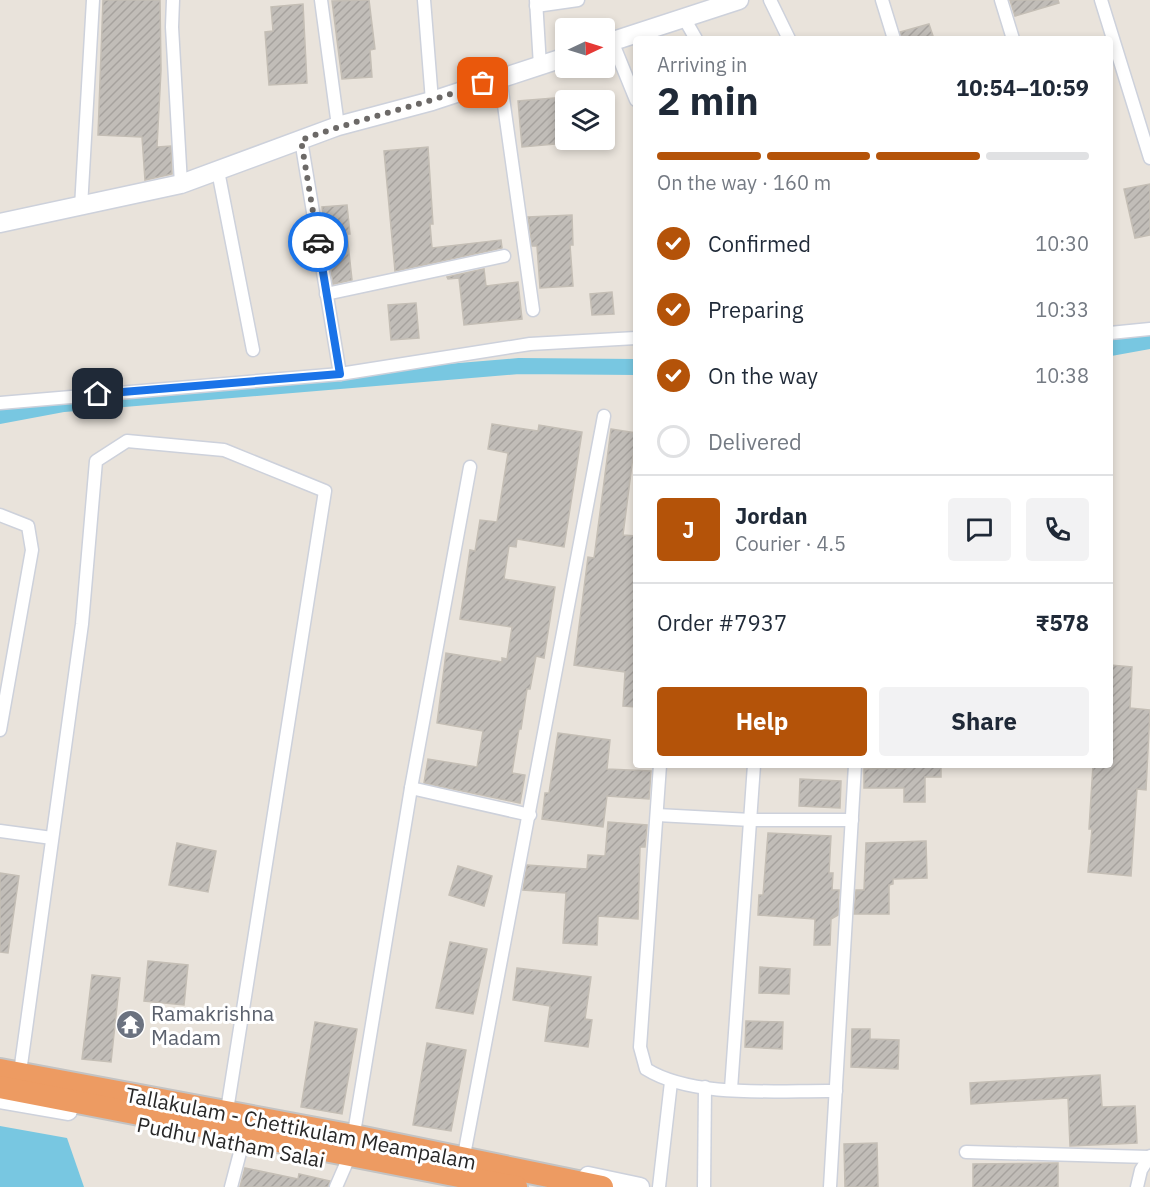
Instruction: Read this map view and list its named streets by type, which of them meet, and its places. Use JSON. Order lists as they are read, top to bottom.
{
  "streets": {
    "highway": ["Tallakulam - Chettikulam Meampalam"],
    "main road": ["Pudhu Natham Salai"]
  },
  "crossings": [
    ["Tallakulam - Chettikulam Meampalam", "Pudhu Natham Salai"]
  ],
  "places": {
    "temple": ["Ramakrishna Madam"]
  },
  "north": "right",
  "page": {
    "heading": ["2 min", "Arriving in", "10:54–10:59"],
    "panel": [
      "Jordan",
      "Courier · 4.5",
      "Order #7937",
      "₹578"
    ],
    "bar": "On the way · 160 m",
    "list": [
      ["Confirmed", "10:30"],
      ["Preparing", "10:33"],
      ["On the way", "10:38"],
      "Delivered"
    ],
    "round": "J",
    "buttons": ["Help", "Share"]
  }
}
